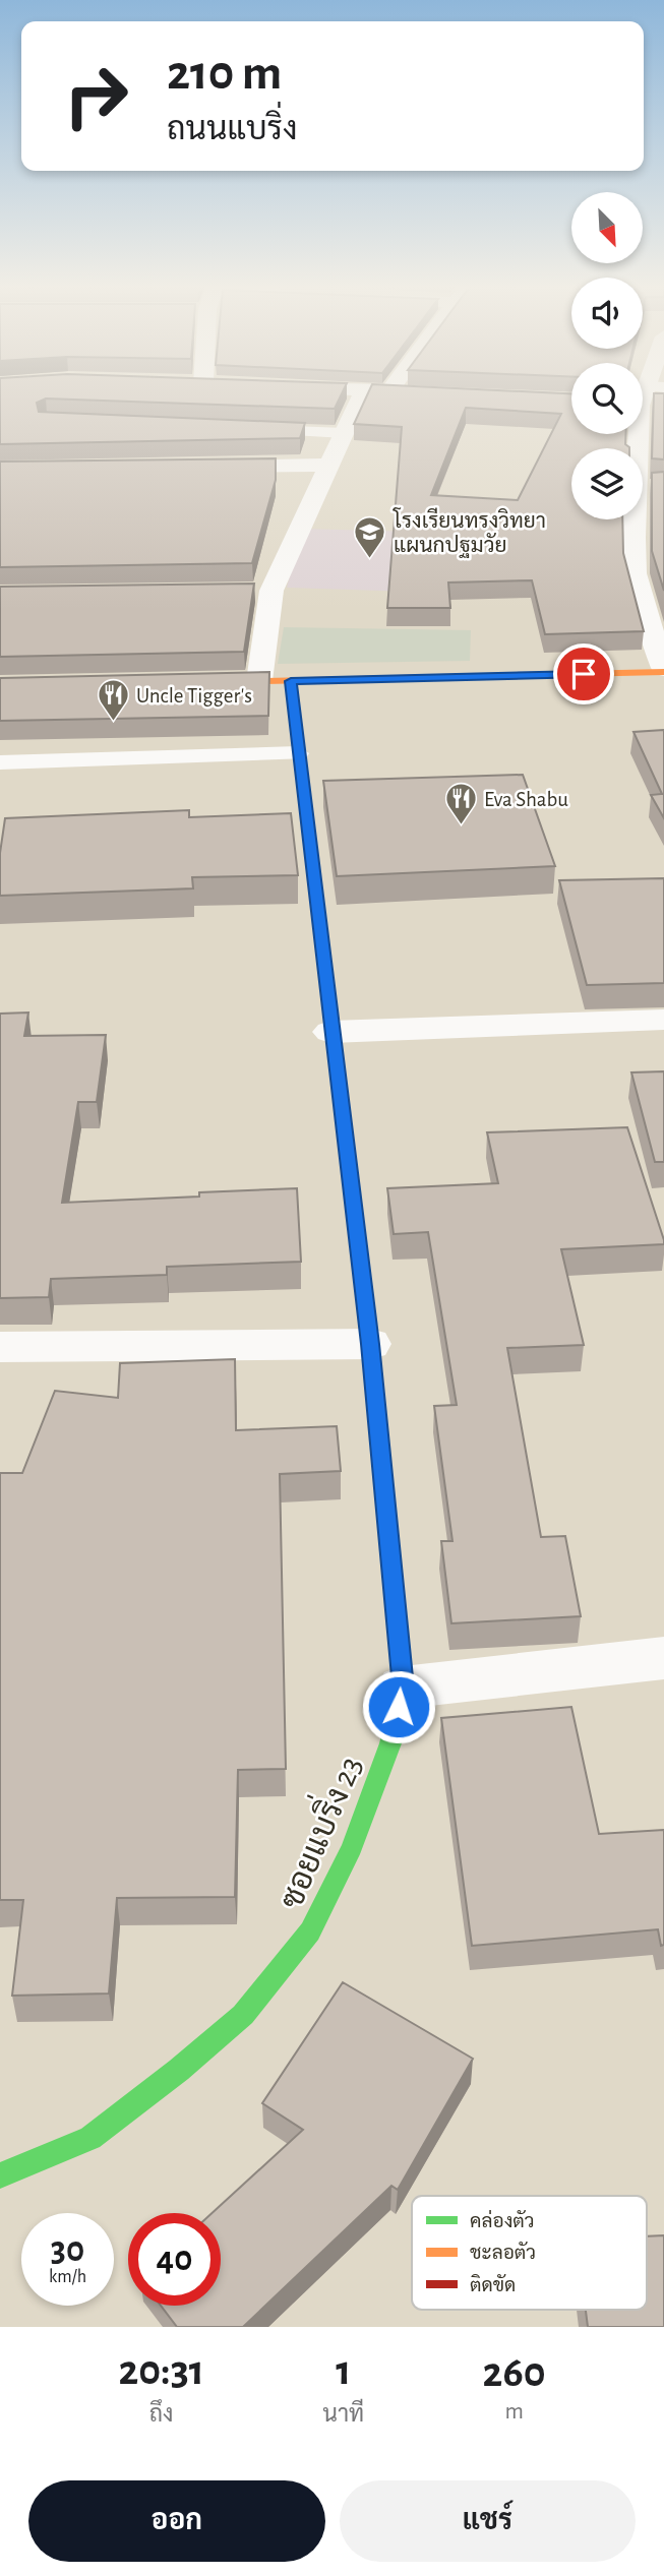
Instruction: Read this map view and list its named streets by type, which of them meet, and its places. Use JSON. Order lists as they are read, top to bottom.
{
  "streets": {
    "street": ["ซอยแบริ่ง 23"]
  },
  "places": {
    "school or university": ["โรงเรียนทรงวิทยา แผนกปฐมวัย"],
    "restaurant": ["Uncle Tigger's", "Eva Shabu"]
  },
  "legend": ["คล่องตัว", "ชะลอตัว", "ติดขัด"],
  "north": "bottom right",
  "page": {
    "turn": ["210 m", "ถนนแบริ่ง"],
    "speed": "30 km/h",
    "limit": "40",
    "eta": [
      "20:31",
      "ถึง",
      "1",
      "นาที",
      "260",
      "m"
    ],
    "buttons": ["ออก", "แชร์"]
  }
}
